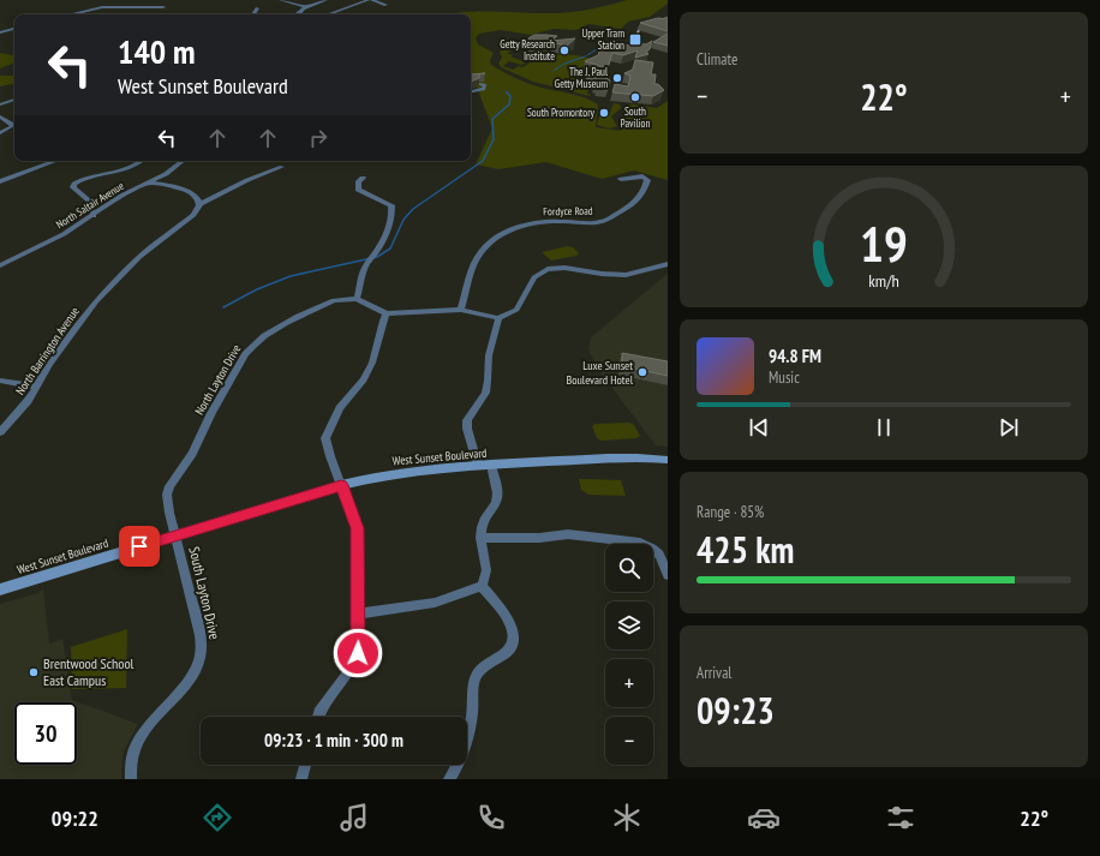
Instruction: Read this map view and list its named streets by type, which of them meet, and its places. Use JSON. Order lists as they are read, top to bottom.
{
  "streets": {
    "main road": ["West Sunset Boulevard"],
    "street": [
      "North Saltair Avenue",
      "Fordyce Road",
      "North Barrington Avenue",
      "North Layton Drive",
      "South Layton Drive"
    ]
  },
  "crossings": [
    ["North Layton Drive", "West Sunset Boulevard"],
    ["North Layton Drive", "South Layton Drive"],
    ["West Sunset Boulevard", "South Layton Drive"]
  ],
  "places": {
    "transit": ["Upper Tram Station"],
    "other": [
      "Getty Research Institute",
      "The J. Paul Getty Museum",
      "South Pavilion",
      "South Promontory",
      "Luxe Sunset Boulevard Hotel",
      "Brentwood School East Campus"
    ]
  },
  "page": {
    "tile": [
      "Climate",
      ["Range · 85%", "425 km"],
      ["Arrival", "09:23"]
    ],
    "turn": ["140 m", "West Sunset Boulevard"],
    "heat": ["−", "22°", "+"],
    "song": ["94.8 FM", "Music"],
    "map_buttons": ["+", "−"],
    "limit": "30",
    "trip": "09:23 · 1 min · 300 m",
    "tabs": ["09:22", "22°"],
    "gauge": ["19", "km/h"]
  }
}
